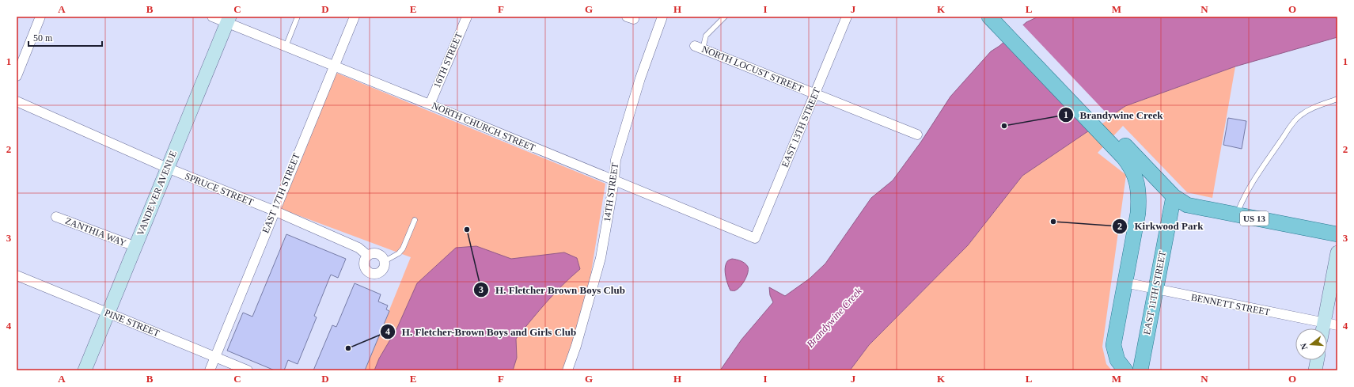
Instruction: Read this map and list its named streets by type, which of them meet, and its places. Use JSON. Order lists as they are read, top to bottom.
{
  "streets": {
    "main road": ["US 13", "EAST 11TH STREET"],
    "street": [
      "16TH STREET",
      "NORTH LOCUST STREET",
      "NORTH CHURCH STREET",
      "EAST 13TH STREET",
      "SPRUCE STREET",
      "14TH STREET",
      "VANDEVER AVENUE",
      "EAST 17TH STREET",
      "ZANTHIA WAY",
      "BENNETT STREET",
      "PINE STREET"
    ]
  },
  "crossings": [
    ["16TH STREET", "NORTH CHURCH STREET"],
    ["NORTH LOCUST STREET", "EAST 13TH STREET"],
    ["NORTH CHURCH STREET", "EAST 13TH STREET"],
    ["NORTH CHURCH STREET", "14TH STREET"],
    ["NORTH CHURCH STREET", "VANDEVER AVENUE"],
    ["NORTH CHURCH STREET", "EAST 17TH STREET"],
    ["SPRUCE STREET", "VANDEVER AVENUE"],
    ["SPRUCE STREET", "EAST 17TH STREET"],
    ["VANDEVER AVENUE", "ZANTHIA WAY"],
    ["VANDEVER AVENUE", "PINE STREET"],
    ["EAST 17TH STREET", "PINE STREET"],
    ["US 13", "EAST 11TH STREET"],
    ["US 13", "BENNETT STREET"],
    ["EAST 11TH STREET", "BENNETT STREET"]
  ],
  "water": ["Brandywine Creek"],
  "places": [
    "Brandywine Creek",
    "Kirkwood Park",
    "H. Fletcher Brown Boys Club",
    "H. Fletcher-Brown Boys and Girls Club"
  ],
  "scale_bar": "50 m",
  "north": "left",
  "grid": {
    "columns": [
      "A",
      "B",
      "C",
      "D",
      "E",
      "F",
      "G",
      "H",
      "I",
      "J",
      "K",
      "L",
      "M",
      "N",
      "O"
    ],
    "rows": [
      "1",
      "2",
      "3",
      "4"
    ]
  }
}
